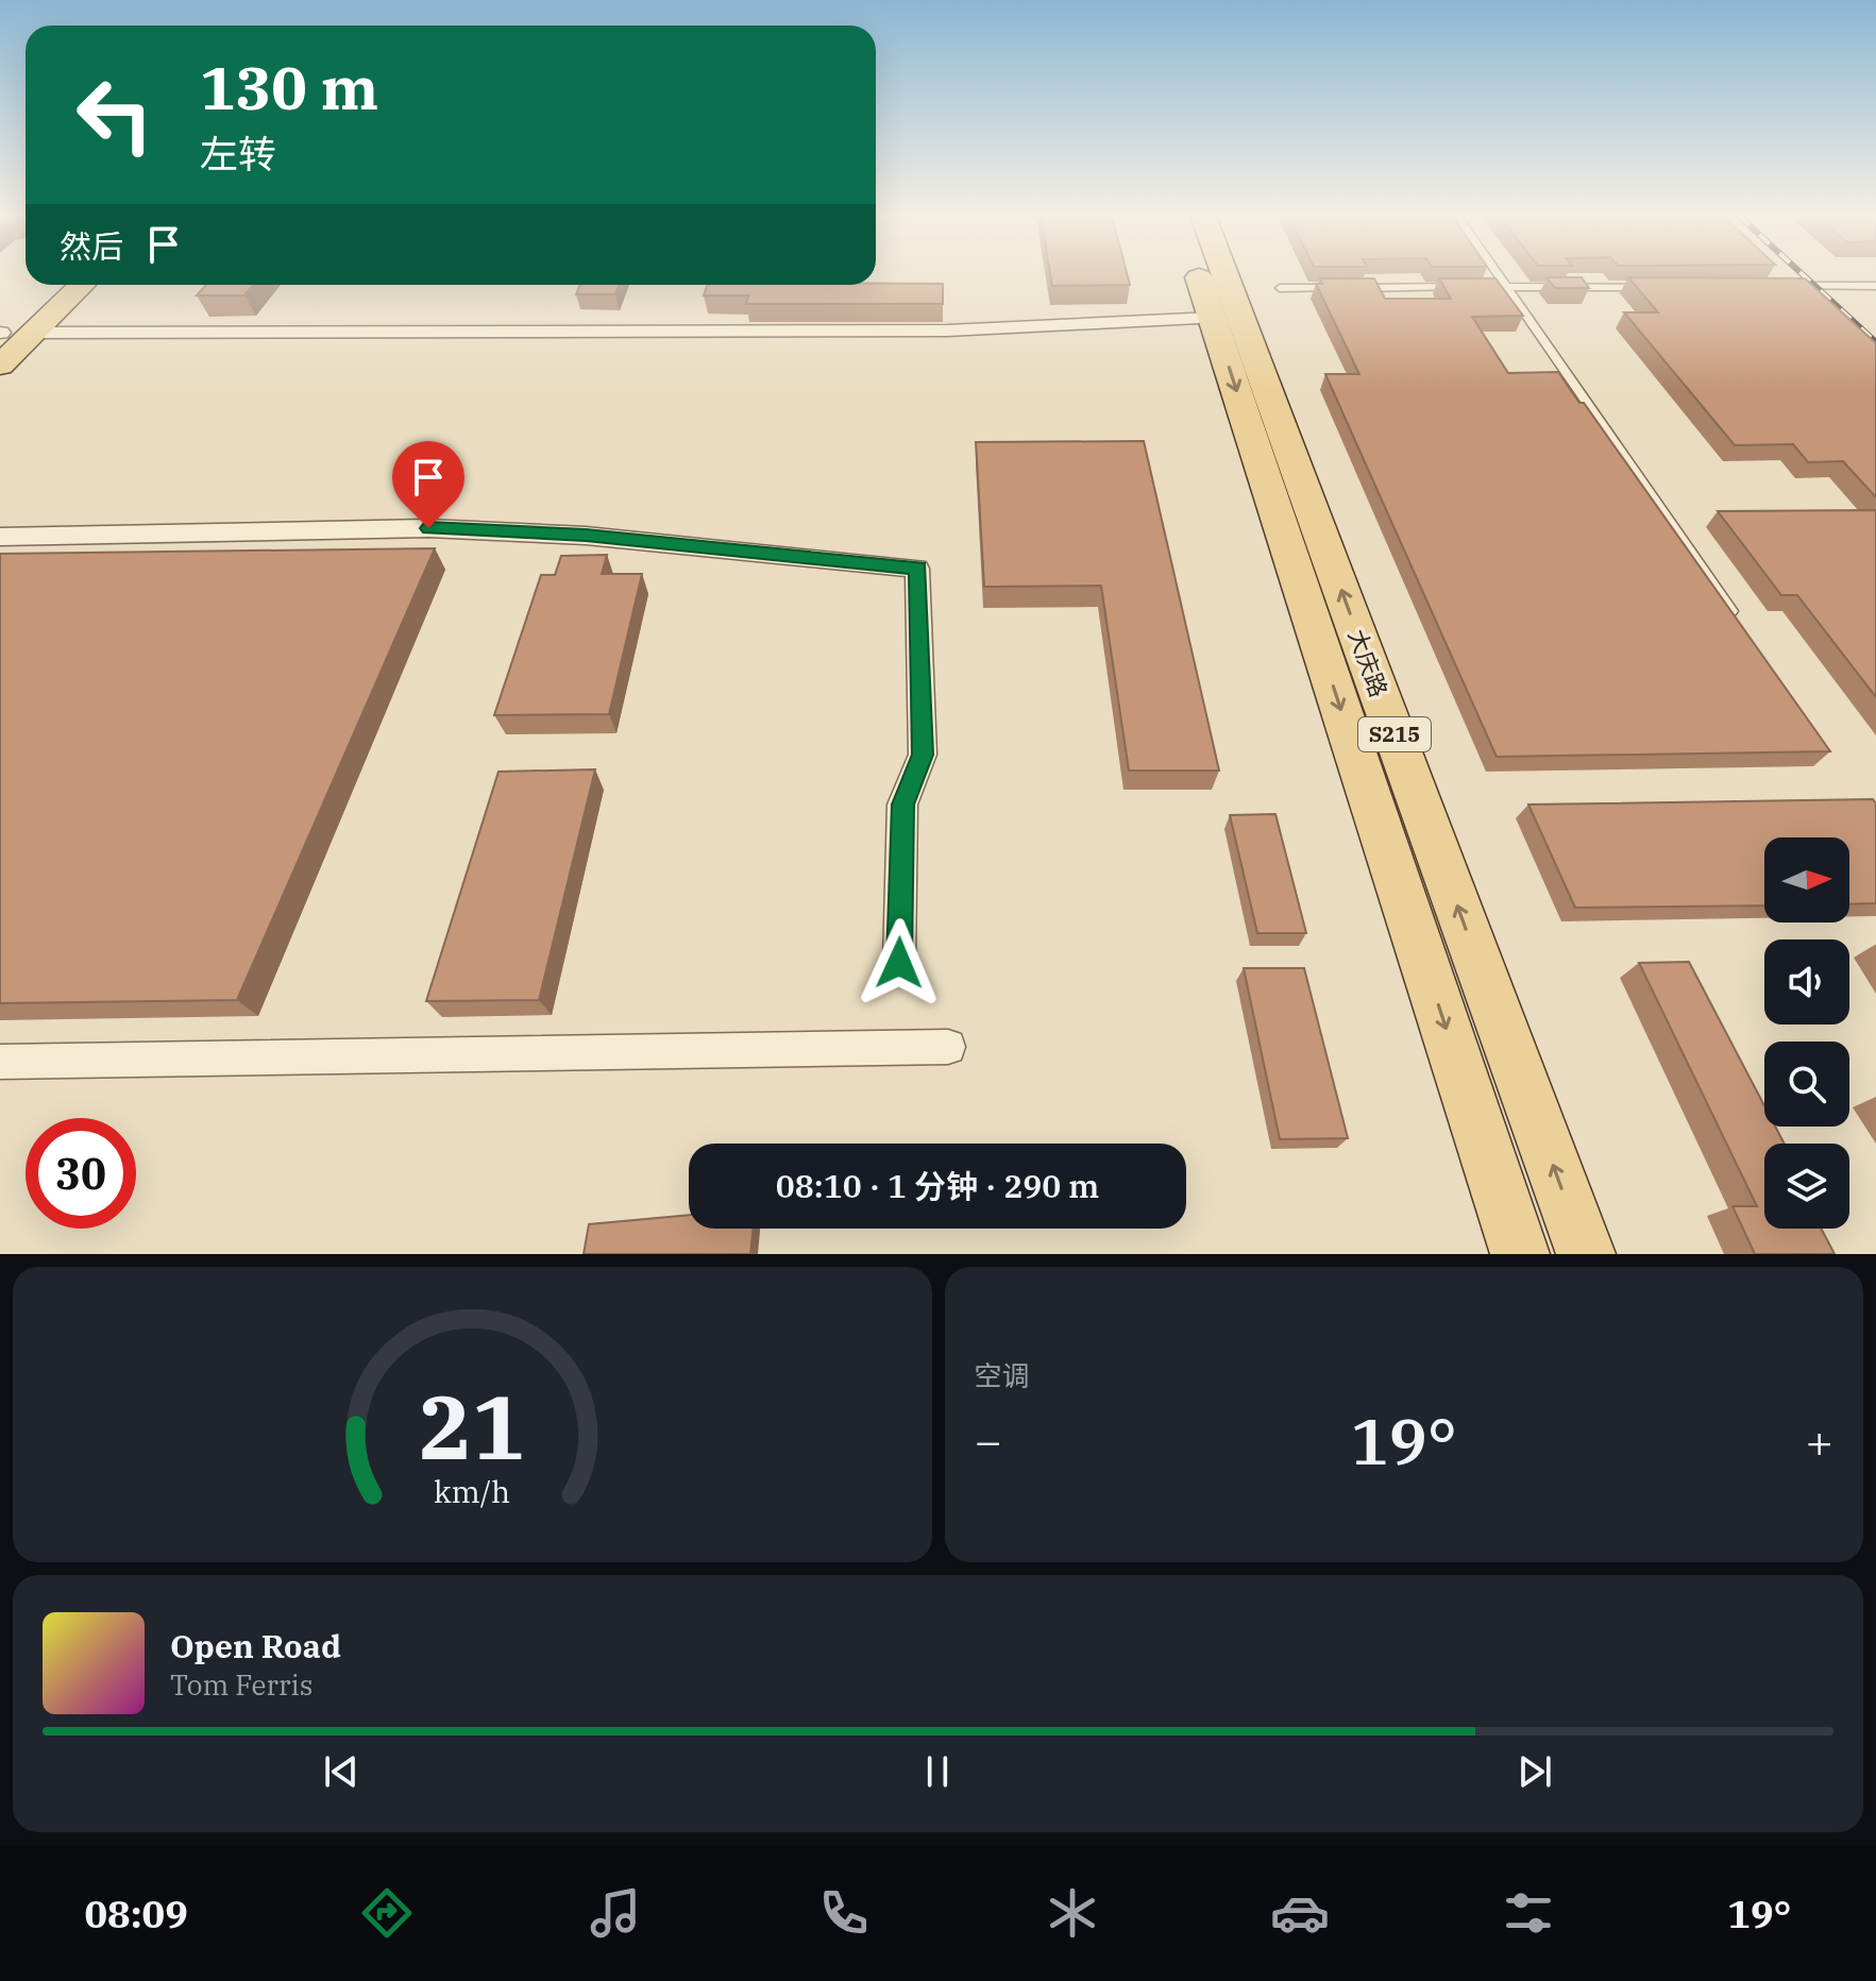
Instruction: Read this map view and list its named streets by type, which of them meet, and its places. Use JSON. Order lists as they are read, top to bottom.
{
  "streets": {
    "main road": ["大庆路", "S215"]
  },
  "north": "right",
  "page": {
    "turn": ["130 m", "左转"],
    "then": "然后",
    "limit": "30",
    "trip": "08:10 · 1 分钟 · 290 m",
    "tile": "空调",
    "heat": ["−", "19°", "+"],
    "song": ["Open Road", "Tom Ferris"],
    "tabs": ["08:09", "19°"],
    "gauge": ["21", "km/h"]
  }
}
